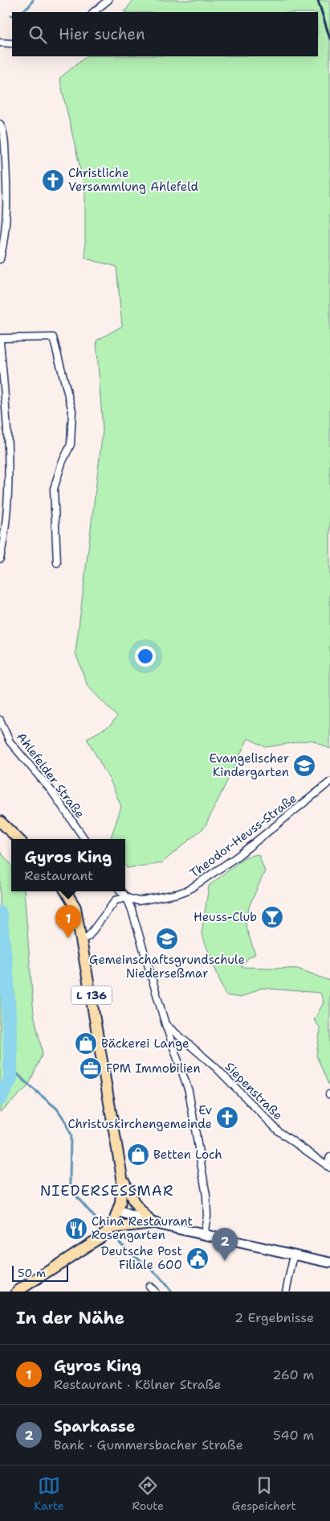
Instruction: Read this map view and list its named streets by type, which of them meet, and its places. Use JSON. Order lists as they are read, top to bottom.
{
  "streets": {
    "main road": ["L 136"],
    "street": ["Ahlefelder Straße", "Theodor-Heuss-Straße", "Siepenstraße"]
  },
  "districts": ["NIEDERSESSMAR"],
  "places": {
    "church": ["Christliche Versammlung Ahlefeld", "Ev Christuskirchengemeinde"],
    "school or university": ["Evangelischer Kindergarten", "Gemeinschaftsgrundschule Niederseßmar"],
    "bar": ["Heuss-Club"],
    "shop": ["Bäckerei Lange", "Betten Loch"],
    "office": ["FPM Immobilien"],
    "restaurant": ["China Restaurant Rosengarten"],
    "public building": ["Deutsche Post Filiale 600"]
  },
  "scale_bar": "50 m",
  "page": {
    "search": "Hier suchen",
    "popup": ["Gyros King", "Restaurant"],
    "pins": ["1", "2"],
    "scale": "50 m",
    "heading": ["In der Nähe", "2 Ergebnisse"],
    "list": [
      {
        "mark": "1",
        "name": "Gyros King",
        "note": "Restaurant · Kölner Straße",
        "value": "260 m"
      },
      {
        "mark": "2",
        "name": "Sparkasse",
        "note": "Bank · Gummersbacher Straße",
        "value": "540 m"
      }
    ],
    "nav": ["Karte", "Route", "Gespeichert"]
  }
}
